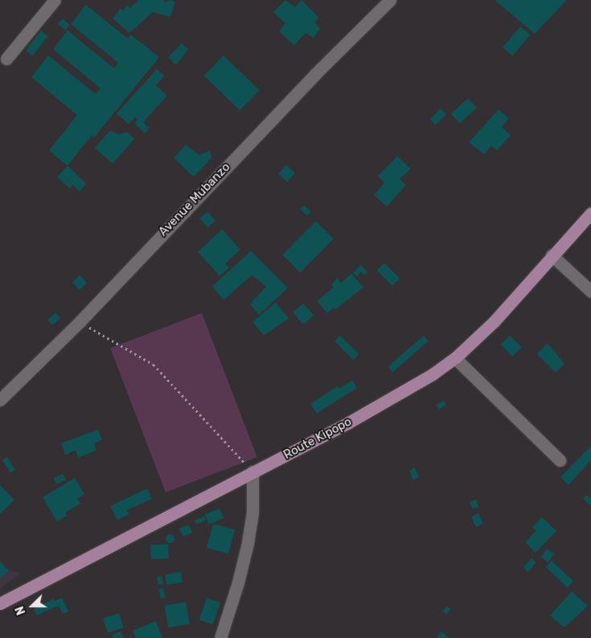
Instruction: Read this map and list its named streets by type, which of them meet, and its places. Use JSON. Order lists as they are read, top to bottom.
{
  "streets": {
    "main road": ["Route Kipopo"],
    "street": ["Avenue Mubanzo"]
  },
  "north": "left"
}
